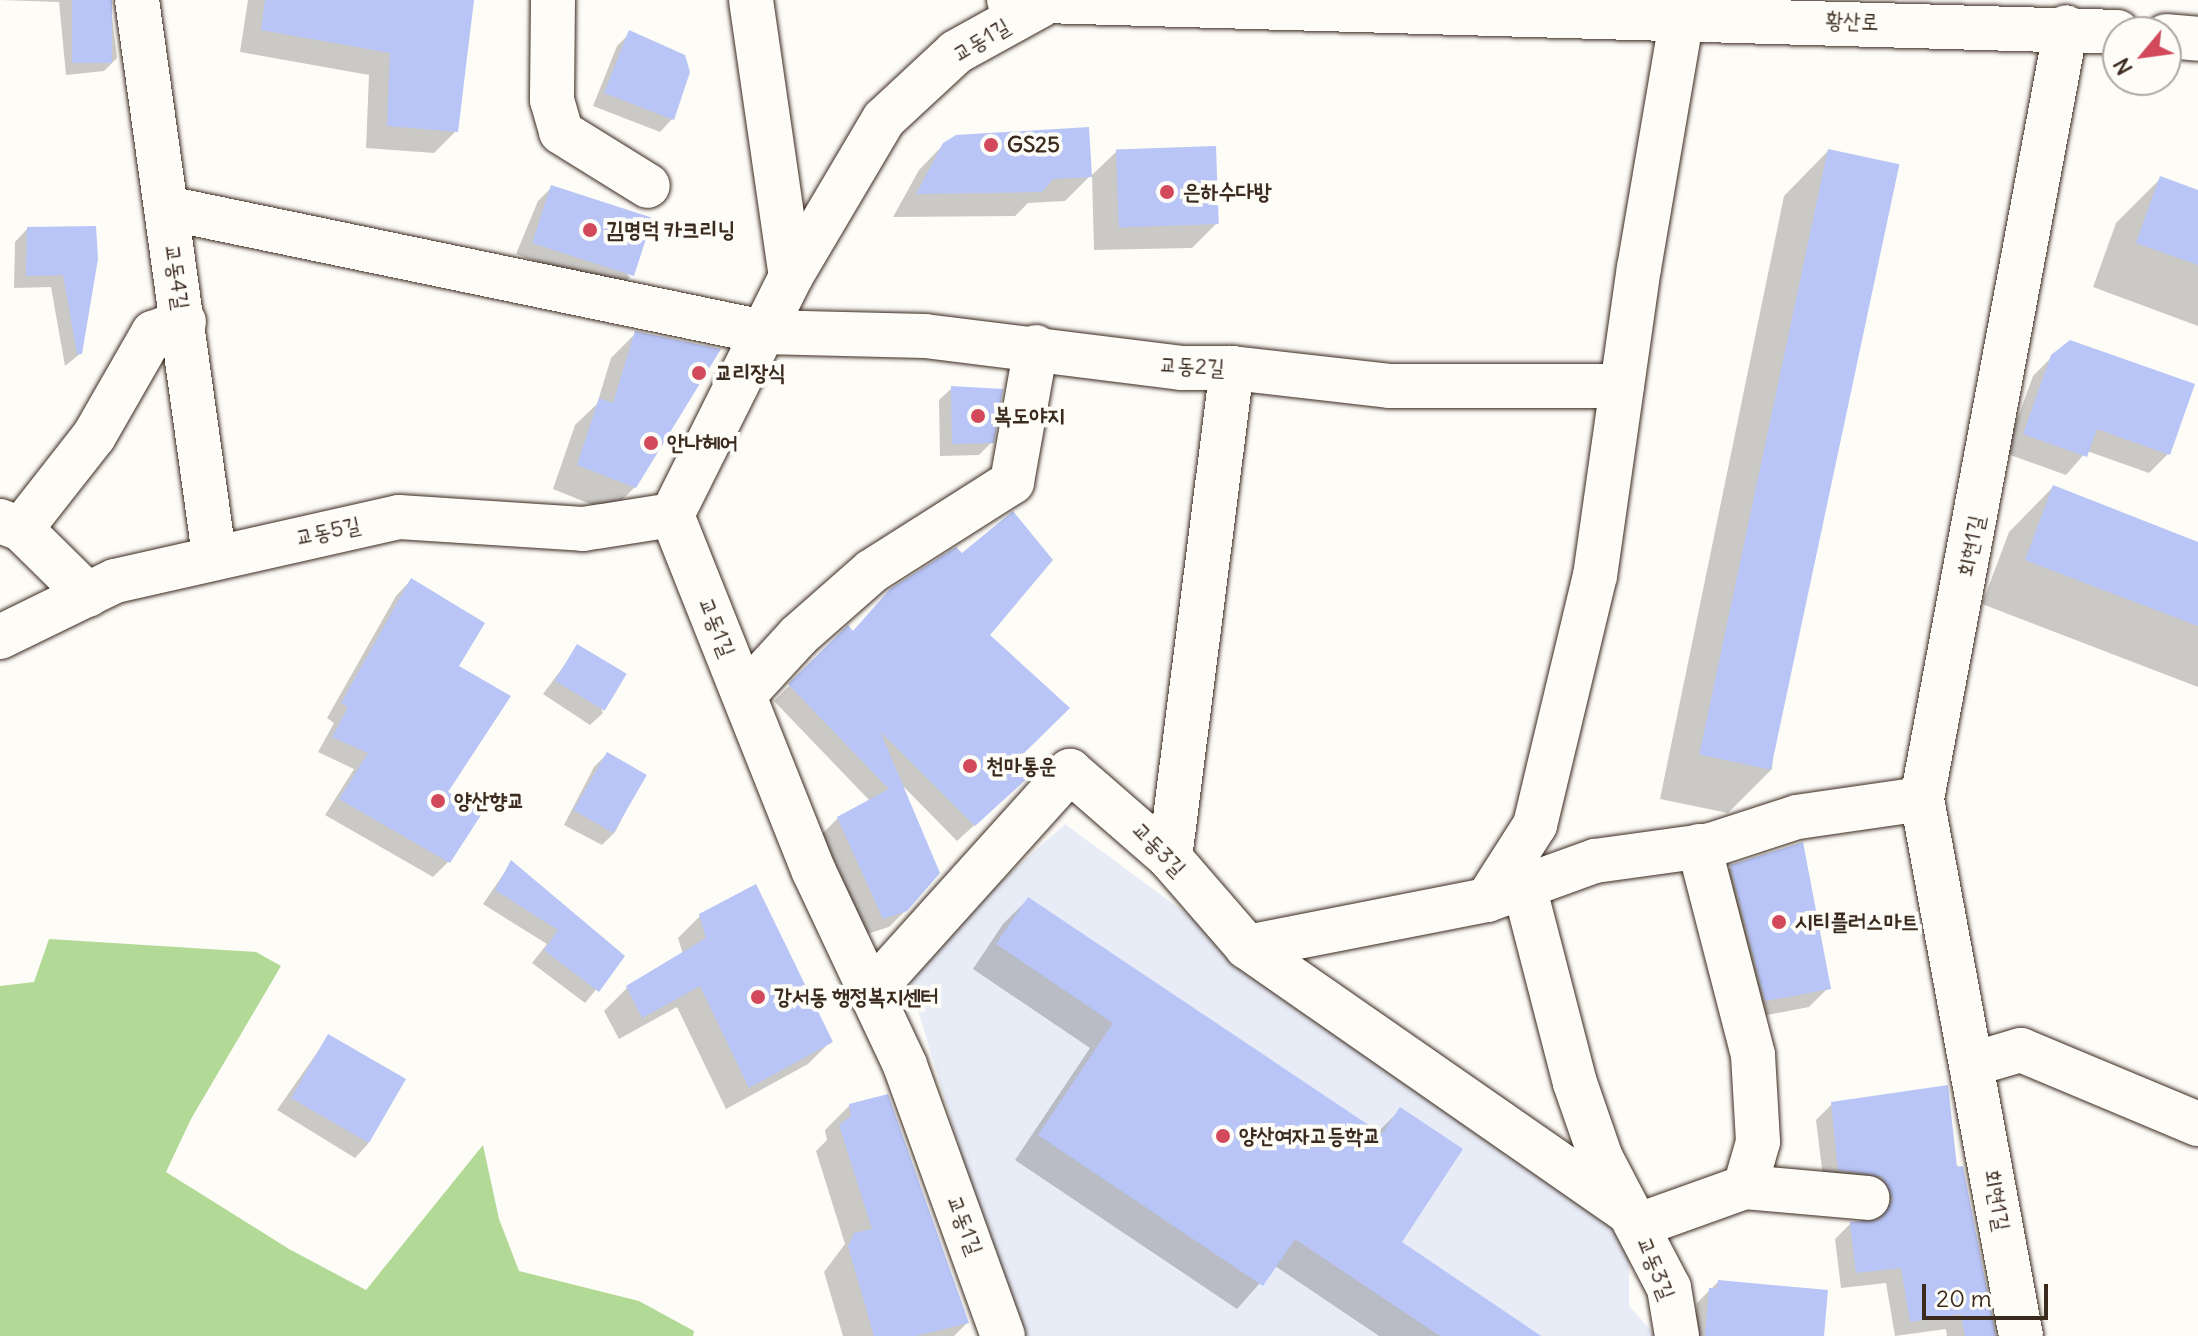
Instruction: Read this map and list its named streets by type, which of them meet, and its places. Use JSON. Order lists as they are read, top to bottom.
{
  "streets": {
    "street": [
      "황산로",
      "교동1길",
      "교동4길",
      "교동2길",
      "교동5길",
      "회현1길",
      "교동3길"
    ]
  },
  "crossings": [
    ["황산로", "교동1길"],
    ["황산로", "회현1길"],
    ["교동1길", "교동2길"],
    ["교동1길", "교동5길"],
    ["교동1길", "교동3길"],
    ["교동4길", "교동2길"],
    ["교동4길", "교동5길"]
  ],
  "places": [
    "GS25",
    "은하수다방",
    "김명덕 카크리닝",
    "교리장식",
    "복도야지",
    "안나헤어",
    "천마통운",
    "양산향교",
    "시티플러스마트",
    "강서동 행정복지센터",
    "양산여자고등학교"
  ],
  "scale_bar": "20 m",
  "north": "bottom left"
}
